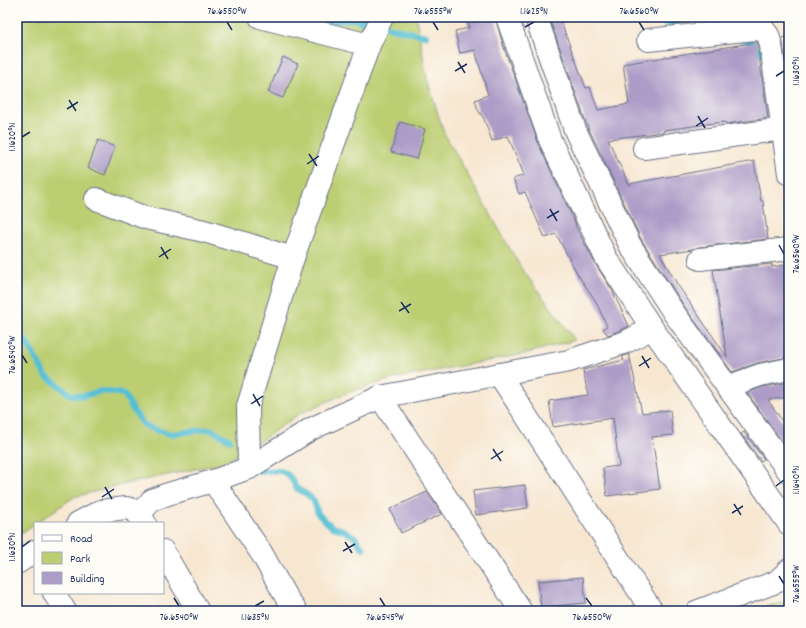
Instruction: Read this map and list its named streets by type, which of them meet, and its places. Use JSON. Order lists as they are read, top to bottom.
{
  "legend": ["Road", "Park", "Building"],
  "coordinates": [
    "76.6550°W",
    "76.6555°W",
    "1.1625°N",
    "76.6560°W",
    "1.1630°N",
    "1.1620°N",
    "76.6540°W",
    "1.1640°N",
    "1.1635°N",
    "76.6545°W"
  ]
}
